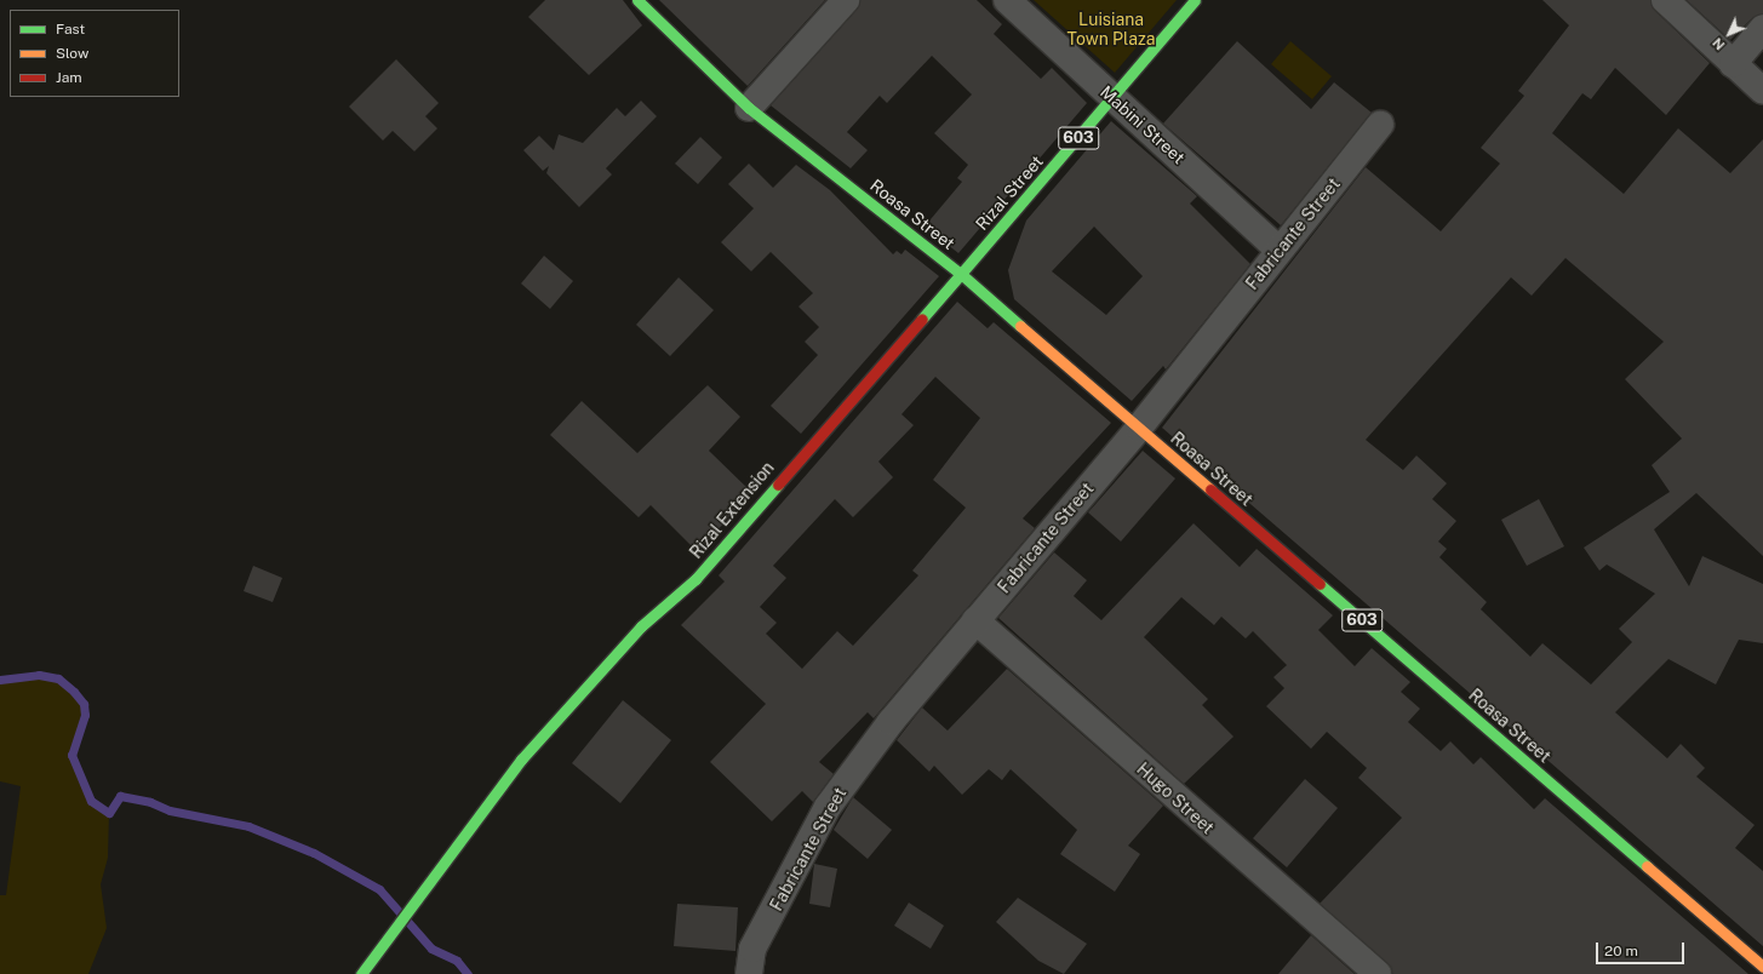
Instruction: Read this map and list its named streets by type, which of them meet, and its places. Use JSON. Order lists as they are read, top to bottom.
{
  "streets": {
    "main road": [
      "603",
      "Rizal Street",
      "Roasa Street",
      "Rizal Extension"
    ],
    "street": ["Mabini Street", "Fabricante Street", "Hugo Street"]
  },
  "crossings": [
    ["Mabini Street", "Rizal Street"],
    ["Mabini Street", "Fabricante Street"],
    ["Rizal Street", "Roasa Street"],
    ["Rizal Street", "Rizal Extension"],
    ["Roasa Street", "Fabricante Street"],
    ["Roasa Street", "Rizal Extension"],
    ["Fabricante Street", "Hugo Street"]
  ],
  "parks": ["Luisiana Town Plaza"],
  "legend": ["Fast", "Slow", "Jam"],
  "scale_bar": "20 m",
  "north": "bottom left"
}
